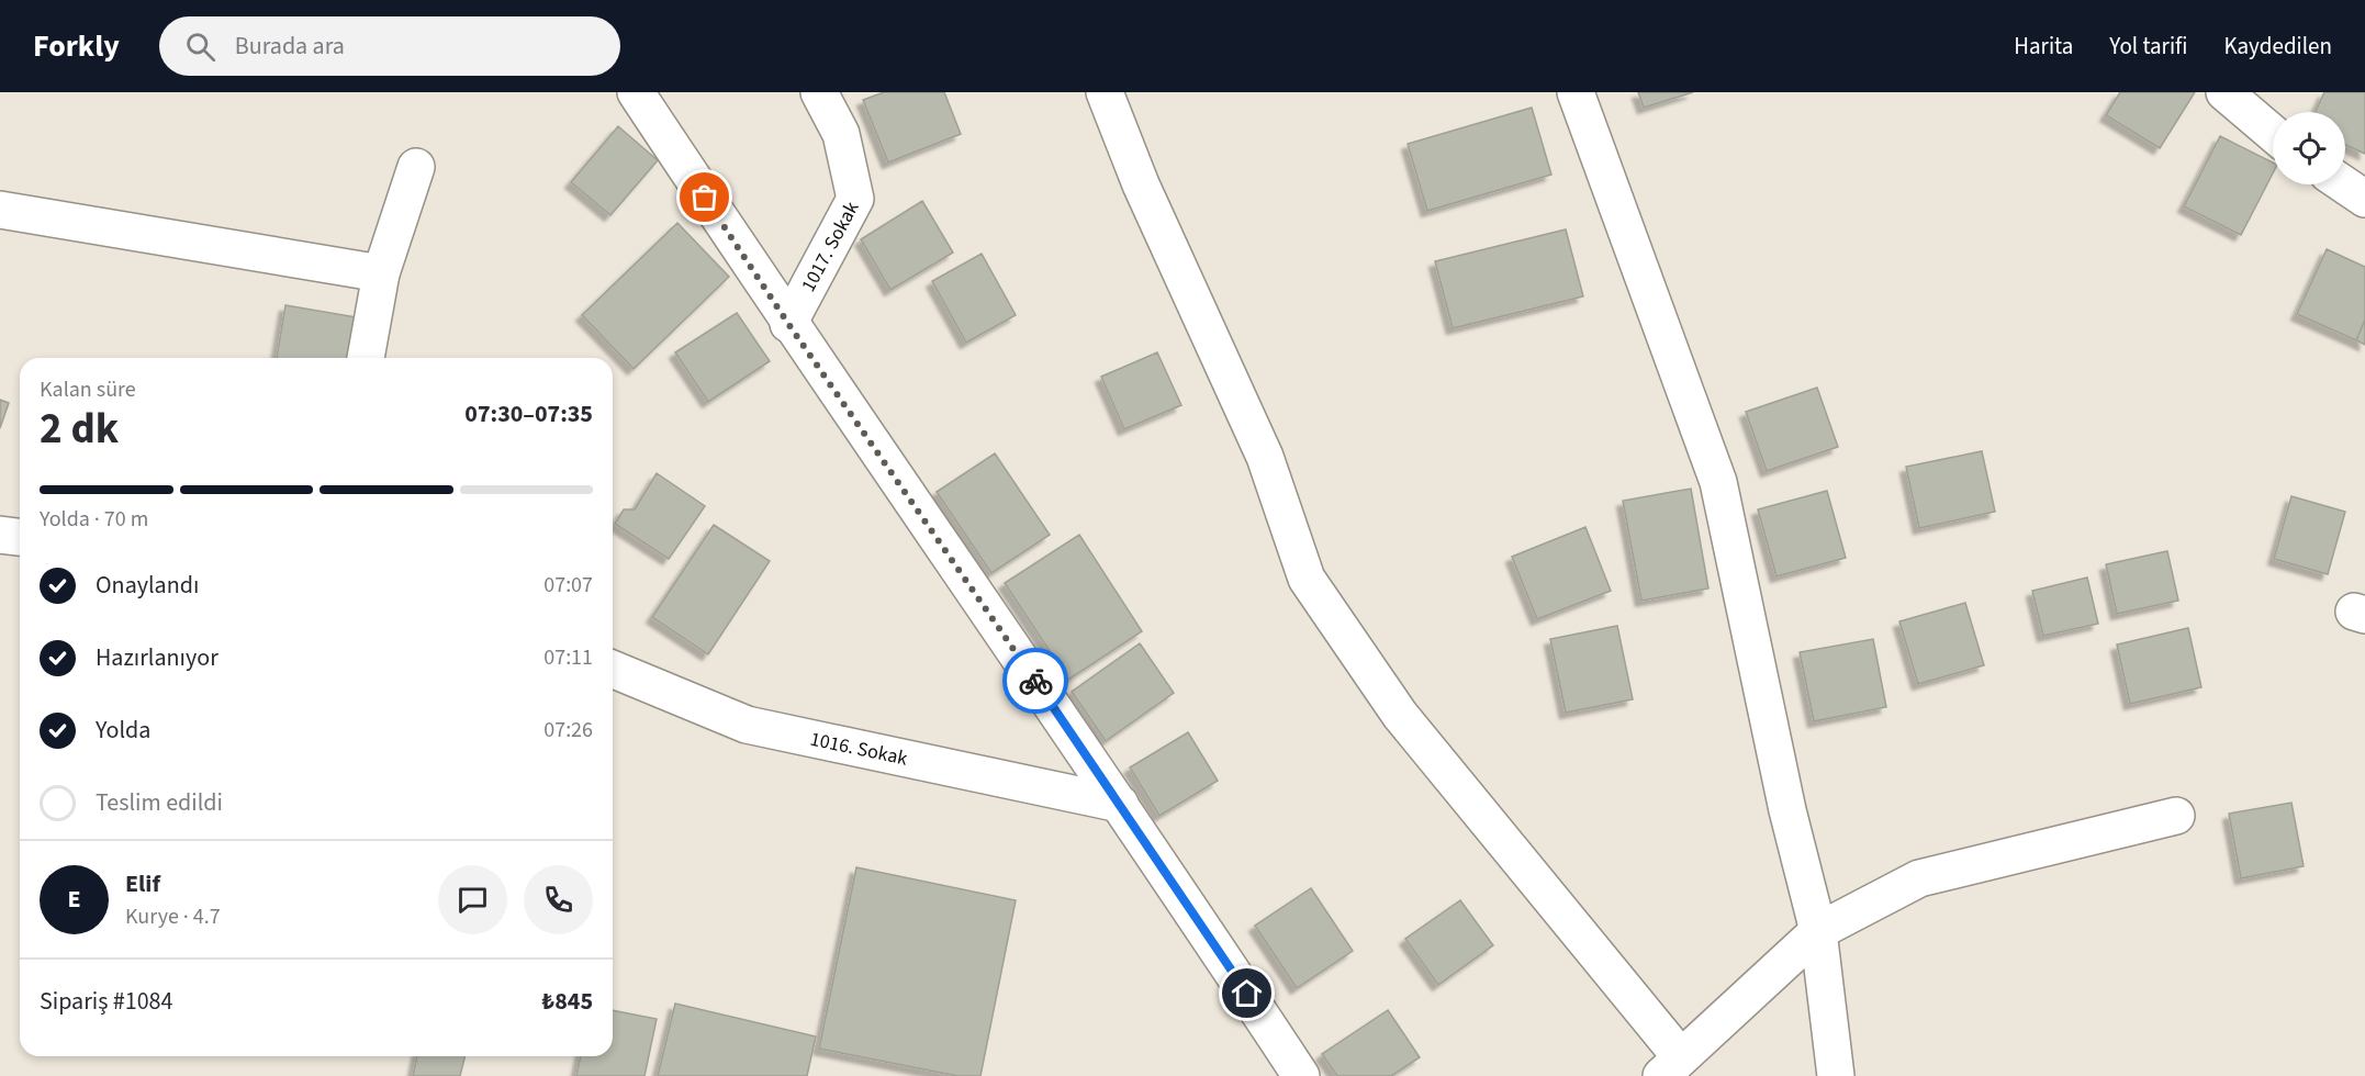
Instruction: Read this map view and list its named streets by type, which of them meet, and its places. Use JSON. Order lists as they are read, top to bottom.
{
  "streets": {
    "street": ["1017. Sokak", "1016. Sokak"]
  },
  "page": {
    "header": "Forkly",
    "search": "Burada ara",
    "nav": ["Harita", "Yol tarifi", "Kaydedilen"],
    "heading": ["2 dk", "Kalan süre", "07:30–07:35"],
    "panel": [
      "Elif",
      "Kurye · 4.7",
      "Sipariş #1084",
      "₺845"
    ],
    "bar": "Yolda · 70 m",
    "list": [
      ["Onaylandı", "07:07"],
      ["Hazırlanıyor", "07:11"],
      ["Yolda", "07:26"],
      "Teslim edildi"
    ],
    "round": "E"
  }
}
